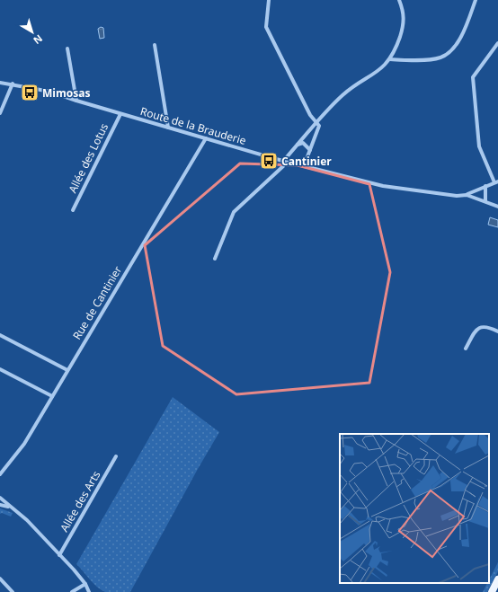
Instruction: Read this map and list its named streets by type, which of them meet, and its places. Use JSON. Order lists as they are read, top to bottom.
{
  "streets": {
    "street": [
      "Route de la Brauderie",
      "Allée des Lotus",
      "Rue de Cantinier",
      "Allée des Arts"
    ]
  },
  "crossings": [
    ["Route de la Brauderie", "Allée des Lotus"],
    ["Route de la Brauderie", "Rue de Cantinier"]
  ],
  "places": {
    "bus stop": ["Mimosas", "Cantinier"]
  },
  "north": "bottom right"
}
